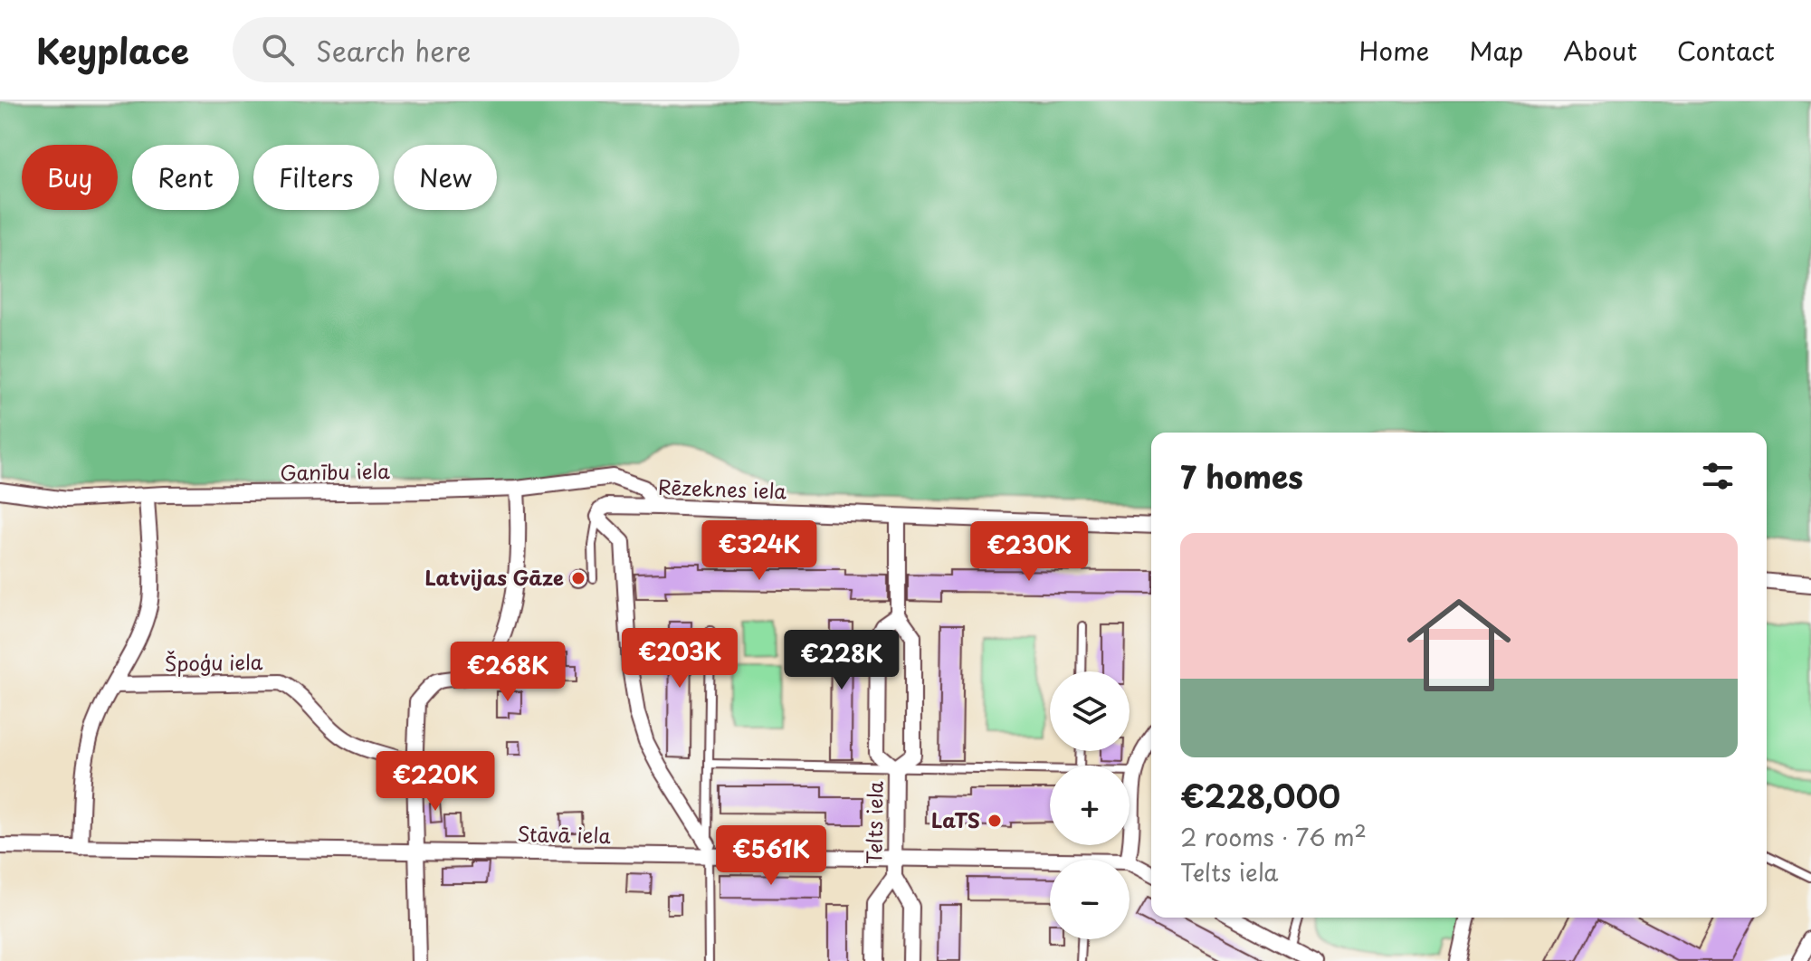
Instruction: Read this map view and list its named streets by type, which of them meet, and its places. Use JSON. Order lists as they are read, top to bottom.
{
  "streets": {
    "street": [
      "Ganību iela",
      "Rēzeknes iela",
      "Špoģu iela",
      "Telts iela",
      "Stāvā iela"
    ]
  },
  "crossings": [
    ["Ganību iela", "Rēzeknes iela"],
    ["Rēzeknes iela", "Telts iela"],
    ["Telts iela", "Stāvā iela"]
  ],
  "places": ["Latvijas Gāze", "LaTS"],
  "page": {
    "header": "Keyplace",
    "search": "Search here",
    "nav": [
      "Home",
      "Map",
      "About",
      "Contact"
    ],
    "chip": [
      "Buy",
      "Rent",
      "Filters",
      "New"
    ],
    "heading": "7 homes",
    "list": [
      {
        "name": "€228,000",
        "note": "2 rooms · 76 m² · Telts iela"
      }
    ],
    "price": [
      "€324K",
      "€230K",
      "€203K",
      "€228K",
      "€268K",
      "€220K",
      "€561K"
    ],
    "map_buttons": ["+", "−"]
  }
}
